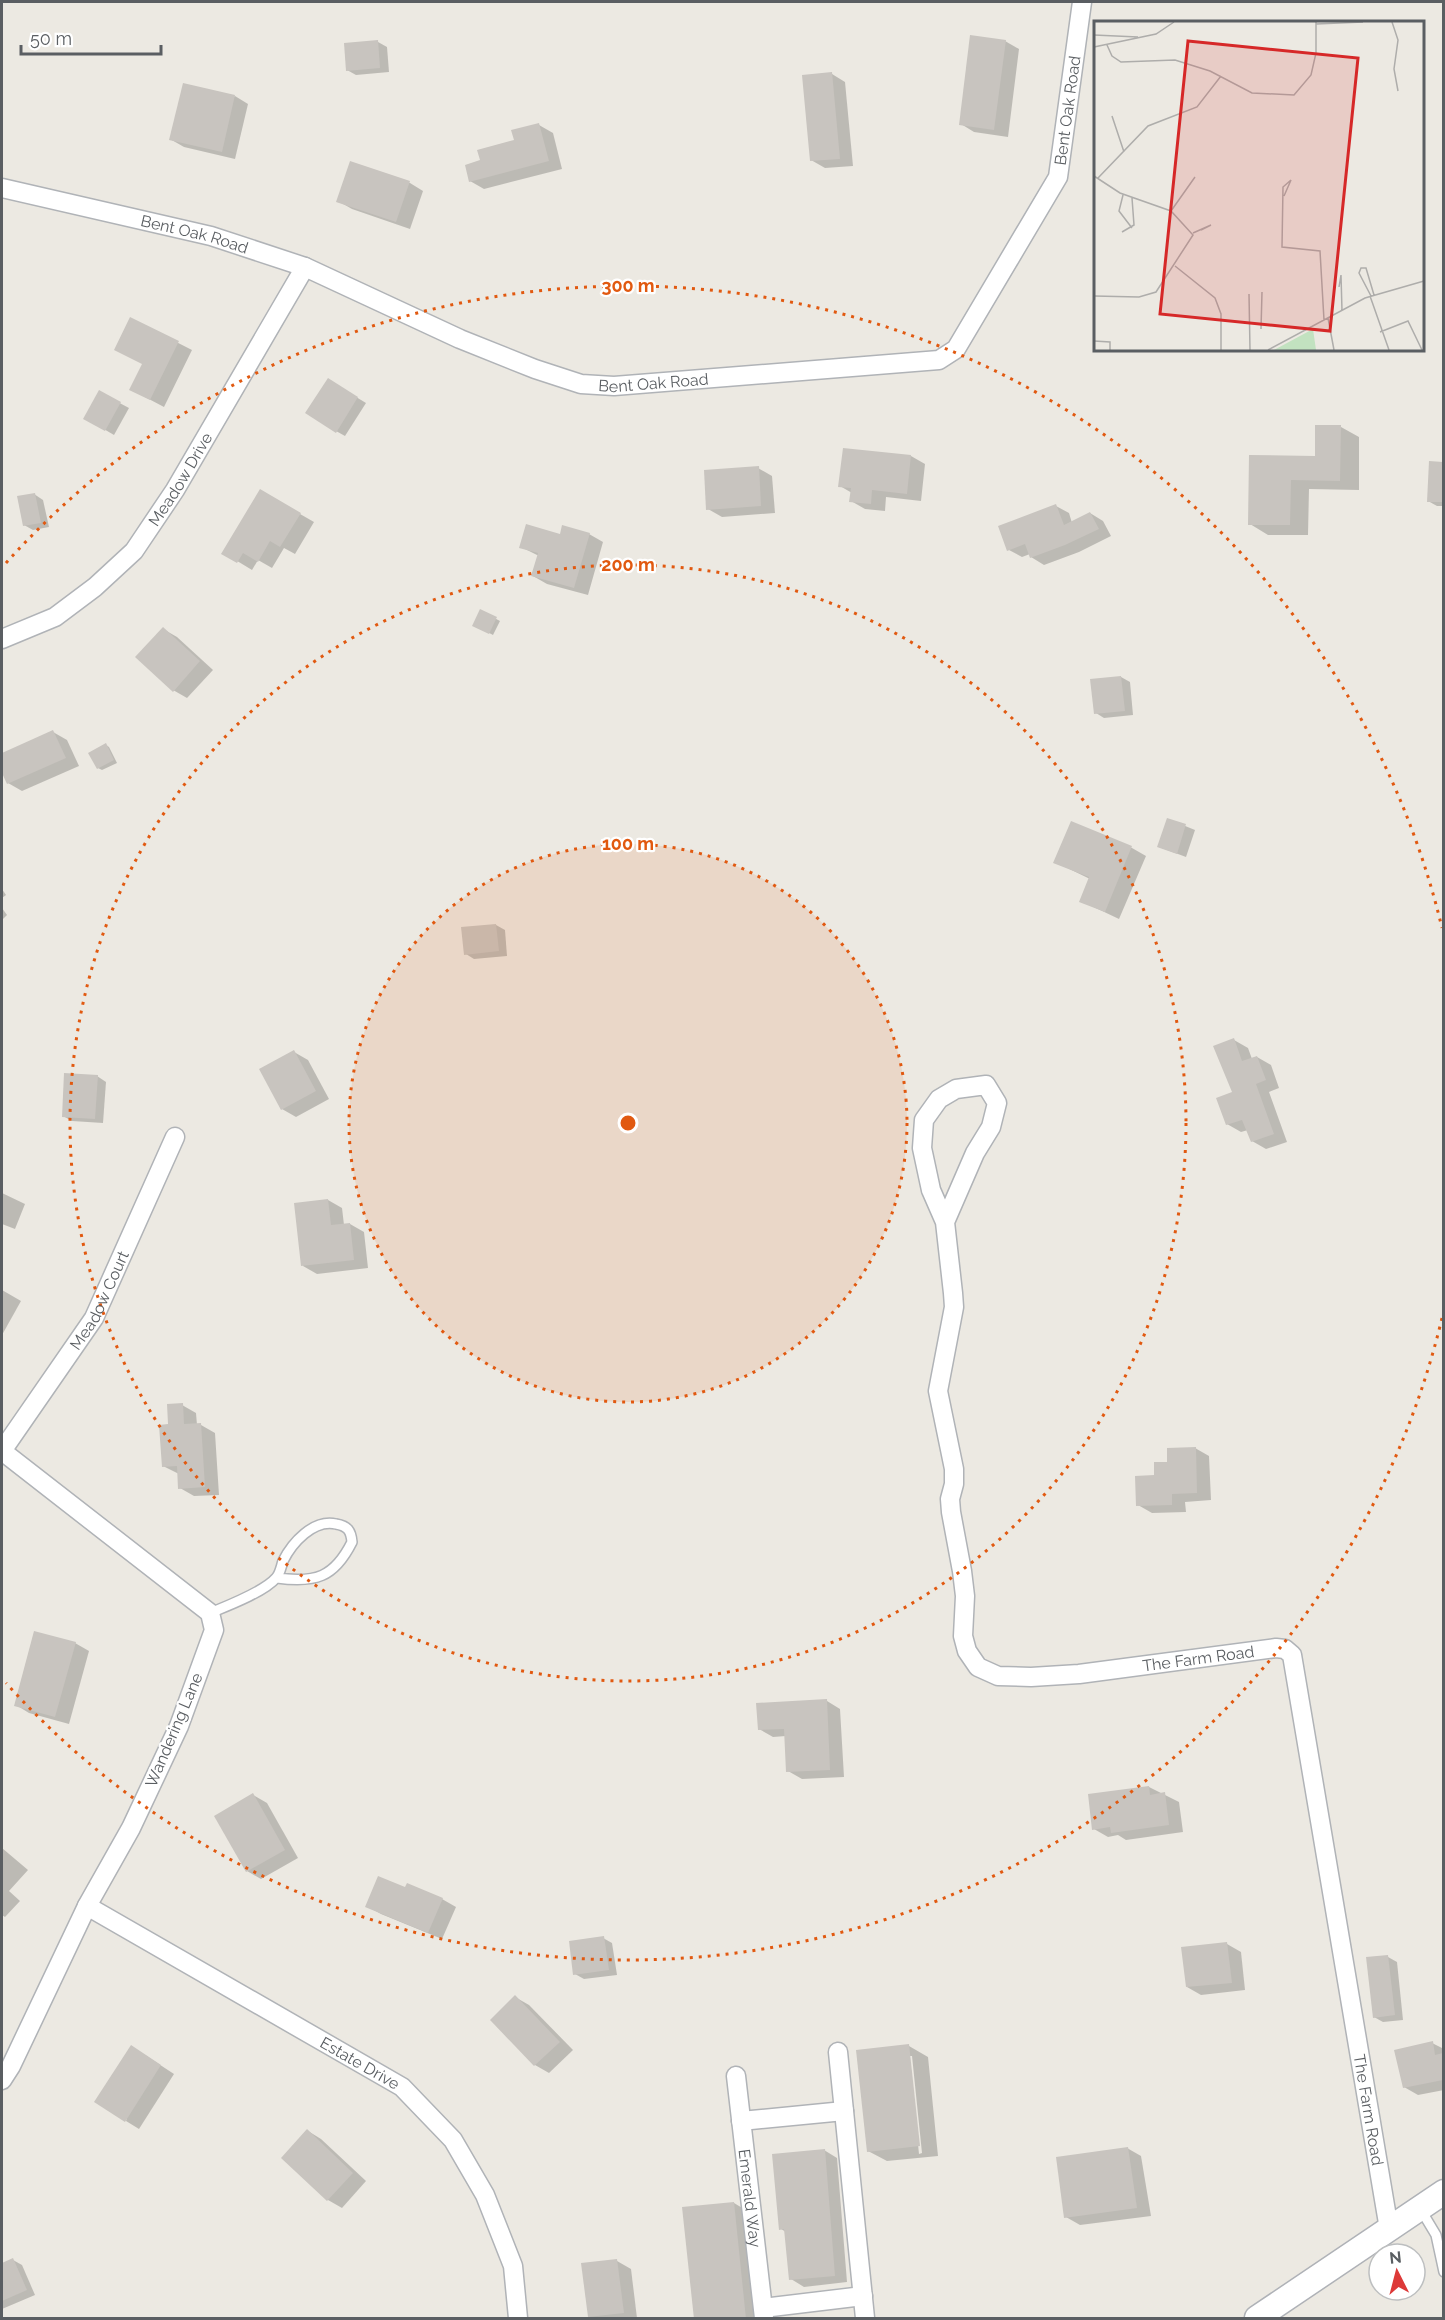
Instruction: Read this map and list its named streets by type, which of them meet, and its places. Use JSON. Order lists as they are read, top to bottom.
{
  "streets": {
    "street": [
      "Bent Oak Road",
      "Meadow Drive",
      "Meadow Court",
      "The Farm Road",
      "Wandering Lane",
      "Estate Drive",
      "Emerald Way"
    ]
  },
  "crossings": [
    ["Bent Oak Road", "Meadow Drive"],
    ["Wandering Lane", "Estate Drive"]
  ],
  "scale_bar": "50 m",
  "north": "top",
  "rings": ["300 m", "200 m", "100 m"]
}
